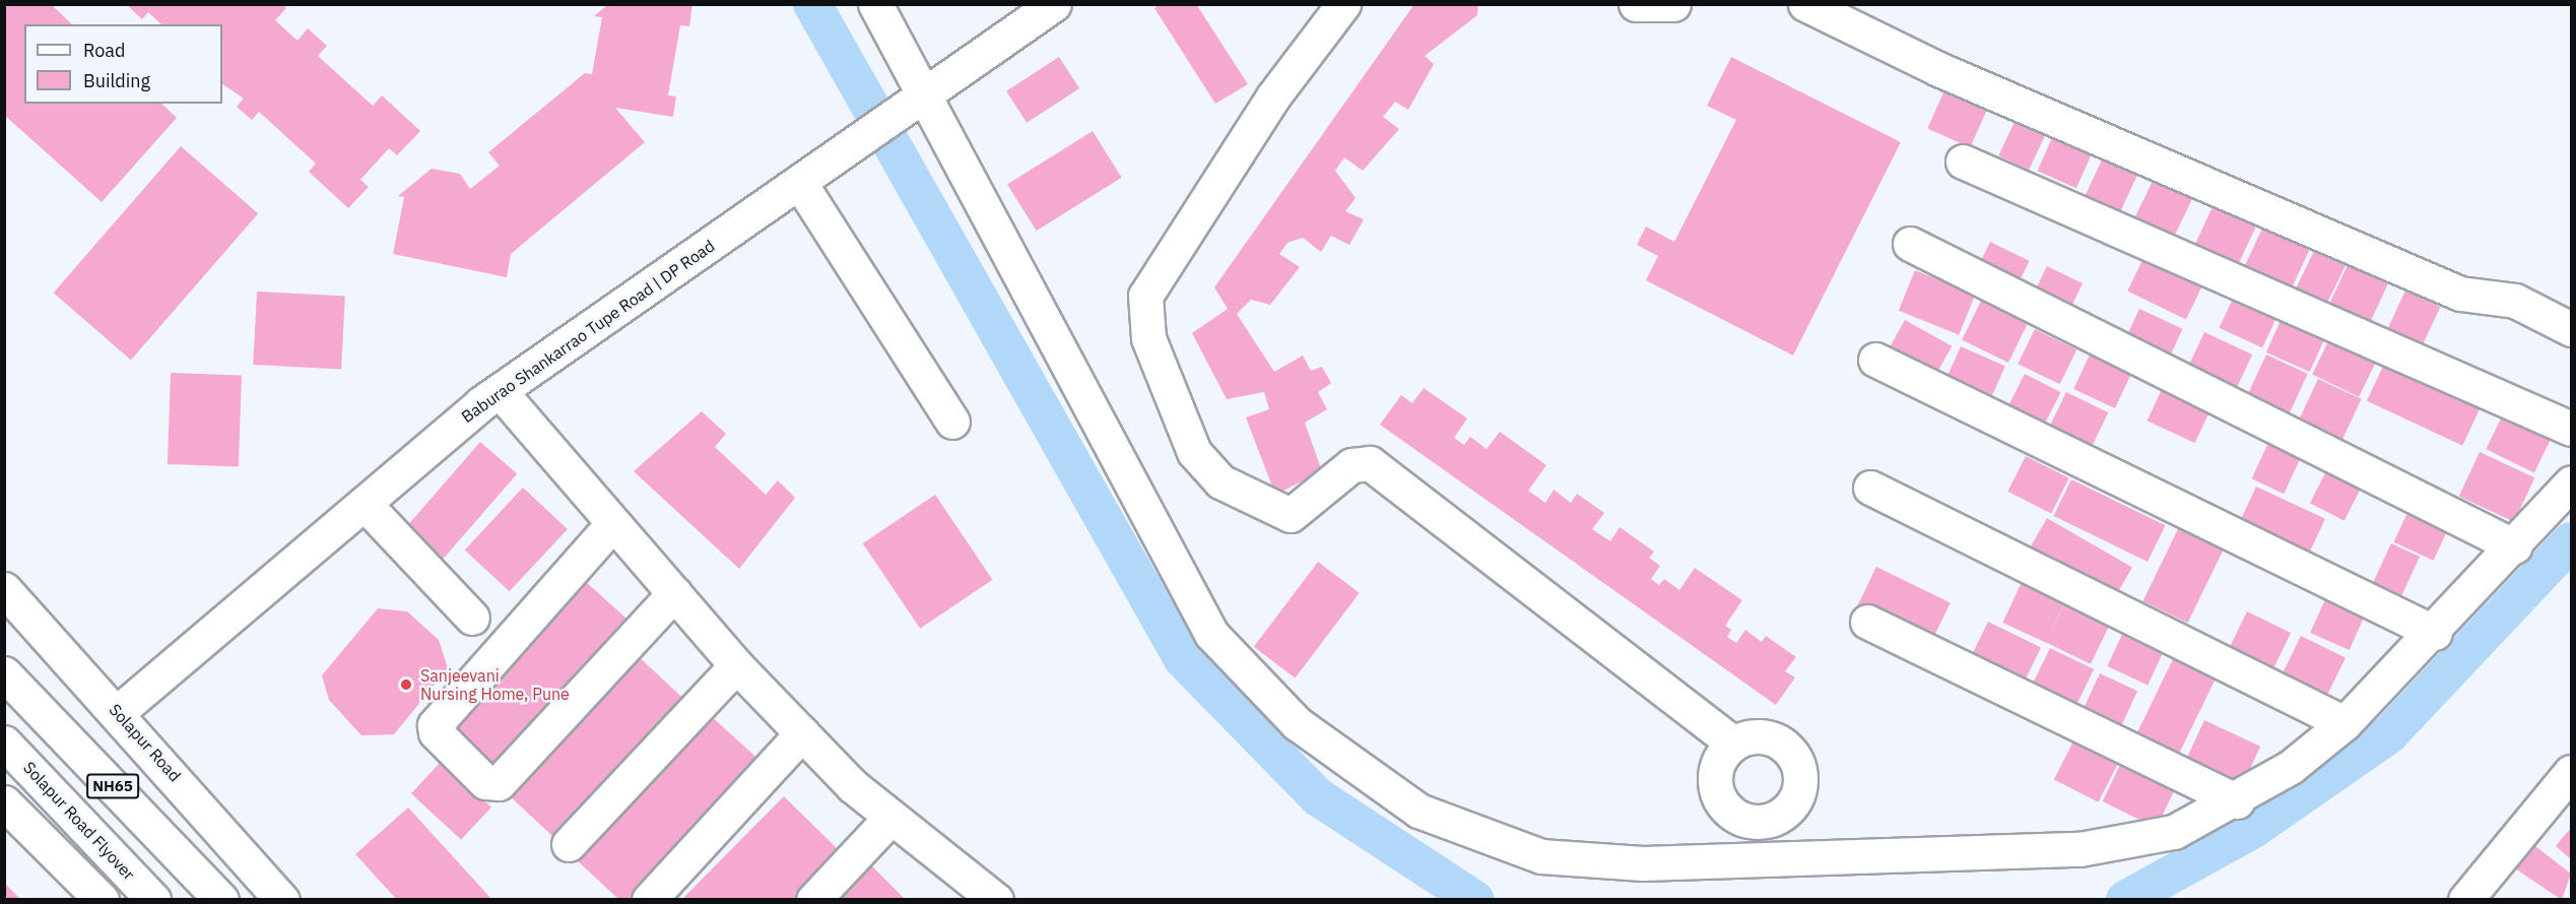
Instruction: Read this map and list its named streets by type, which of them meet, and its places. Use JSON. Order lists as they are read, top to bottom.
{
  "streets": {
    "main road": [
      "Baburao Shankarrao Tupe Road | DP Road",
      "Solapur Road",
      "NH65",
      "Solapur Road Flyover"
    ]
  },
  "crossings": [
    ["Baburao Shankarrao Tupe Road | DP Road", "Solapur Road"]
  ],
  "places": ["Sanjeevani Nursing Home, Pune"],
  "legend": ["Road", "Building"]
}
